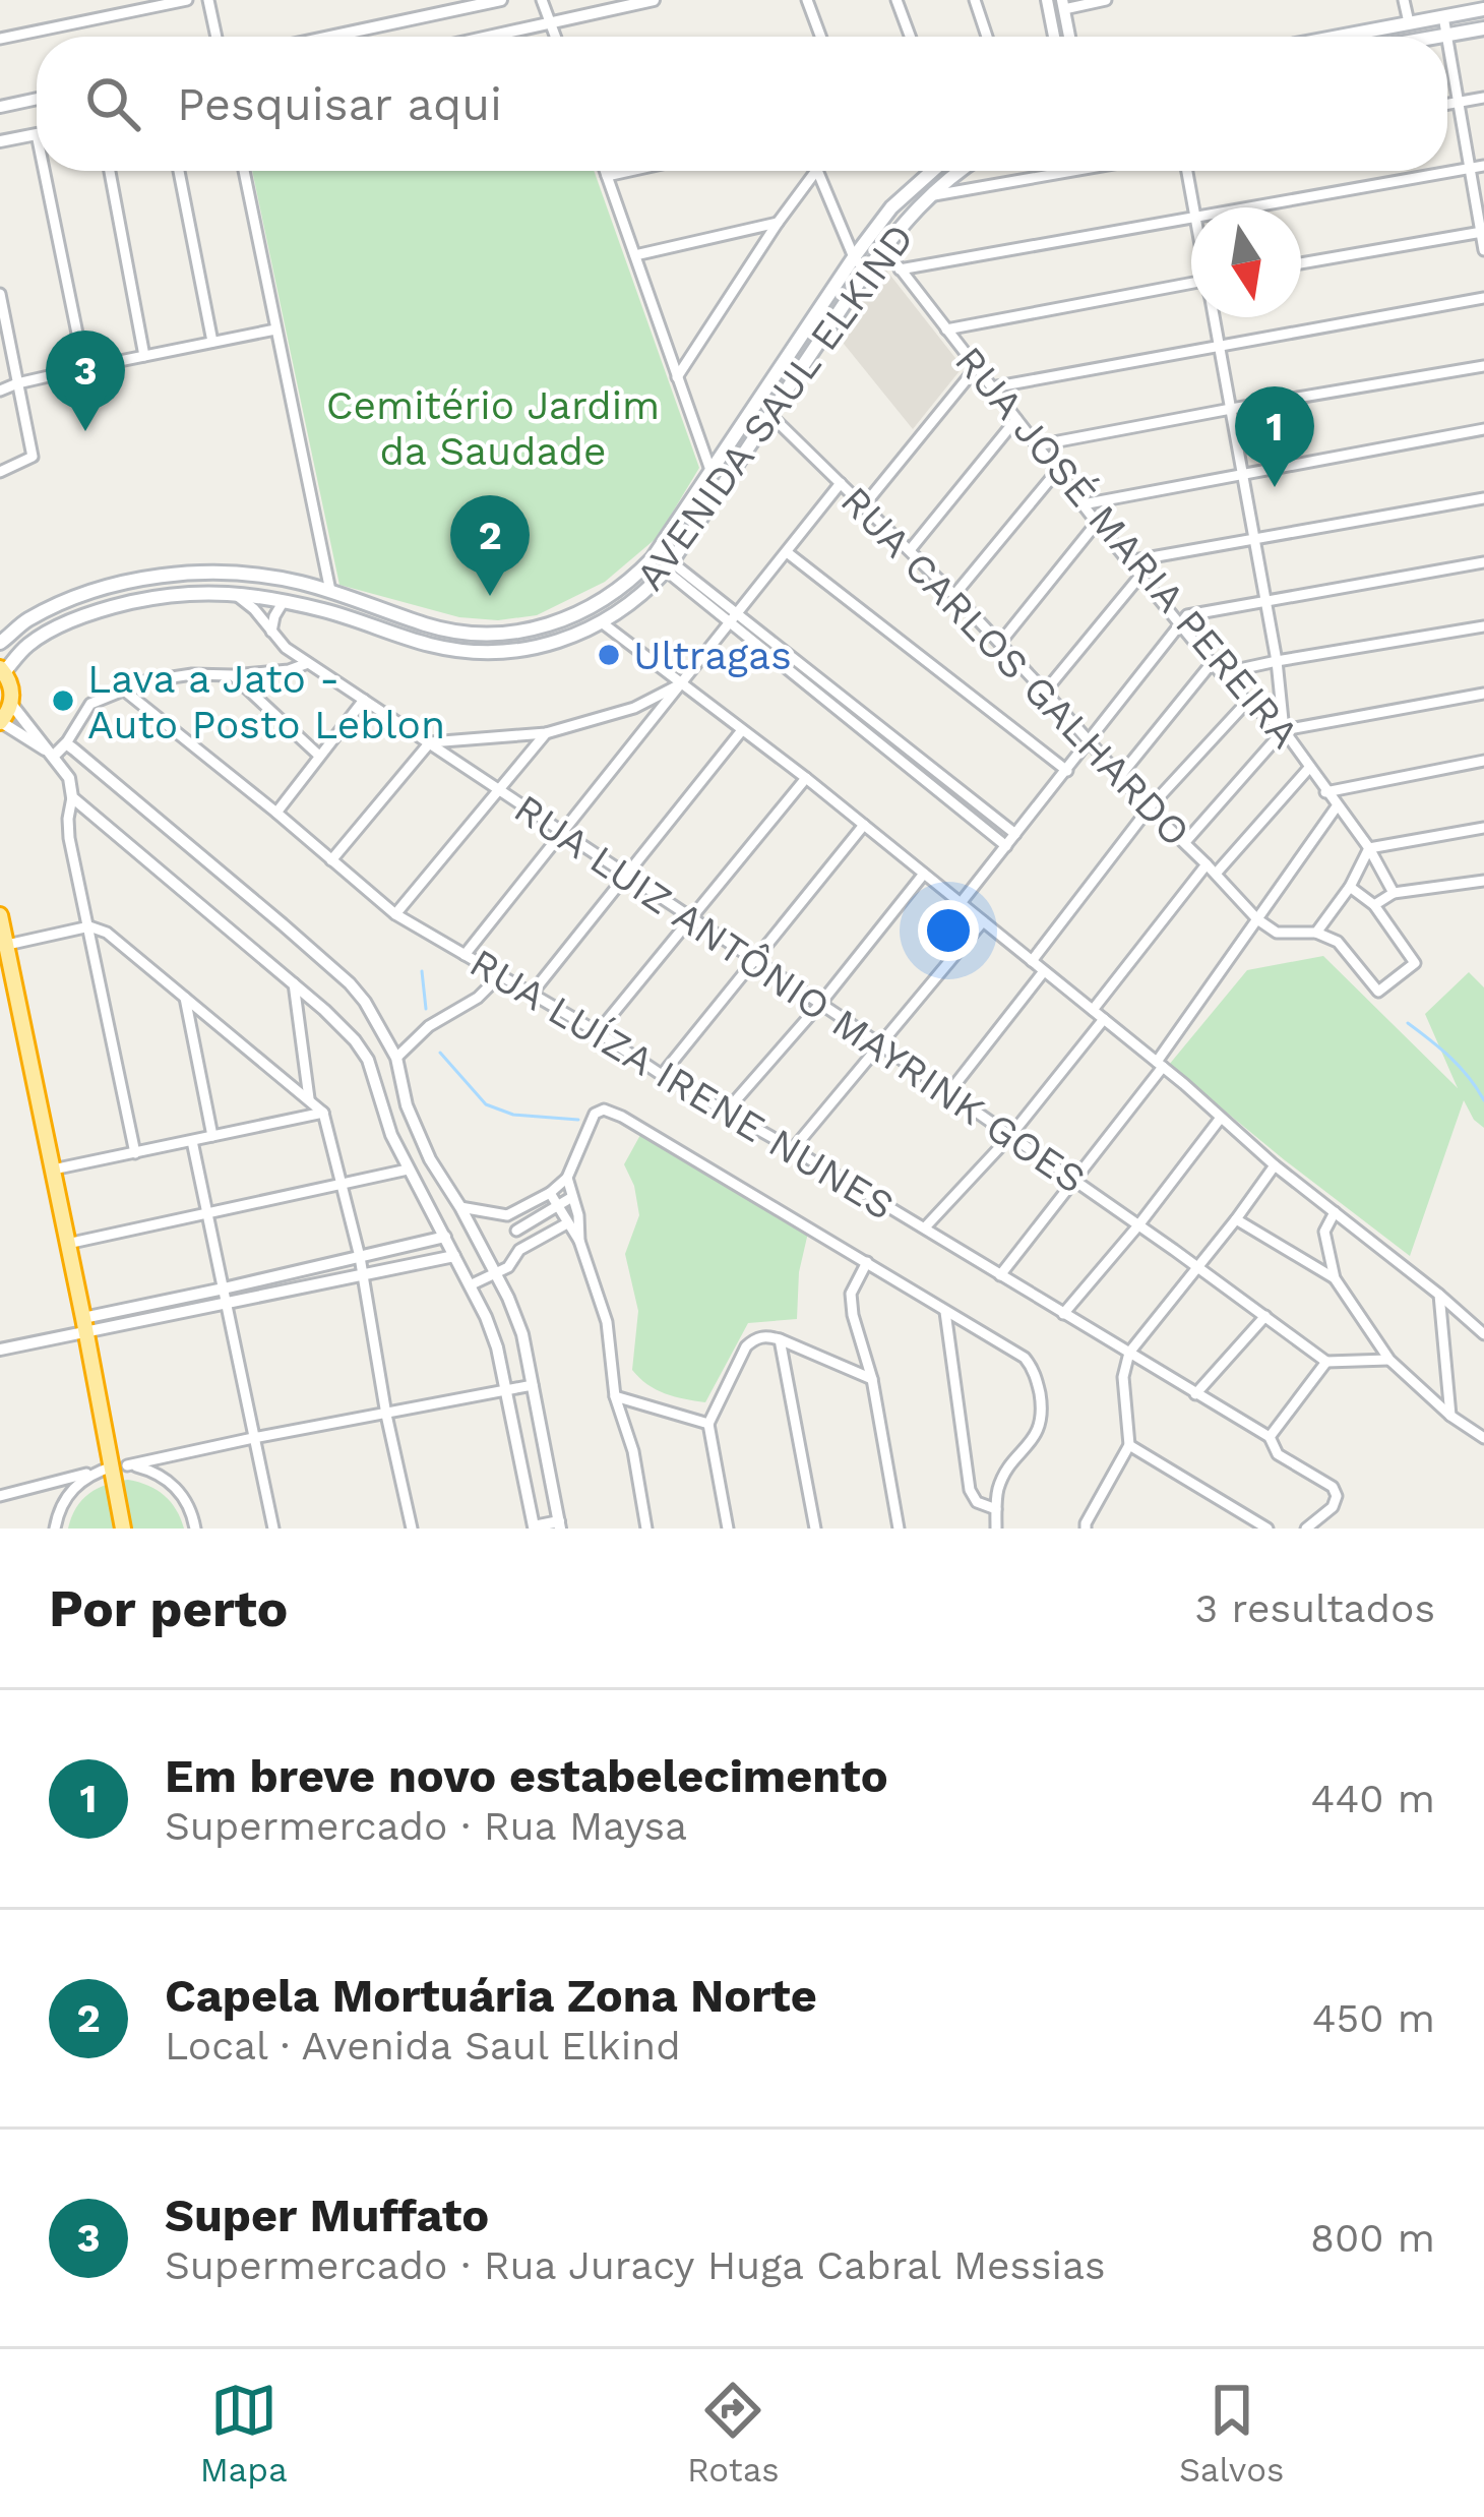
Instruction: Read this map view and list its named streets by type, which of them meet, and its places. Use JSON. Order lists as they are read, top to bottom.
{
  "streets": {
    "main road": ["AVENIDA SAUL ELKIND"],
    "street": [
      "RUA JOSÉ MARIA PEREIRA",
      "RUA CARLOS GALHARDO",
      "RUA LUIZ ANTÔNIO MAYRINK GOES",
      "RUA LUÍZA IRENE NUNES"
    ]
  },
  "crossings": [
    ["AVENIDA SAUL ELKIND", "RUA JOSÉ MARIA PEREIRA"],
    ["AVENIDA SAUL ELKIND", "RUA CARLOS GALHARDO"],
    ["AVENIDA SAUL ELKIND", "RUA LUIZ ANTÔNIO MAYRINK GOES"]
  ],
  "parks": ["Cemitério Jardim da Saudade"],
  "places": ["Ultragas", "Lava a Jato - Auto Posto Leblon"],
  "north": "bottom",
  "page": {
    "search": "Pesquisar aqui",
    "pins": ["3", "1", "2"],
    "heading": ["Por perto", "3 resultados"],
    "list": [
      {
        "mark": "1",
        "name": "Em breve novo estabelecimento",
        "note": "Supermercado · Rua Maysa",
        "value": "440 m"
      },
      {
        "mark": "2",
        "name": "Capela Mortuária Zona Norte",
        "note": "Local · Avenida Saul Elkind",
        "value": "450 m"
      },
      {
        "mark": "3",
        "name": "Super Muffato",
        "note": "Supermercado · Rua Juracy Huga Cabral Messias",
        "value": "800 m"
      }
    ],
    "nav": ["Mapa", "Rotas", "Salvos"]
  }
}
